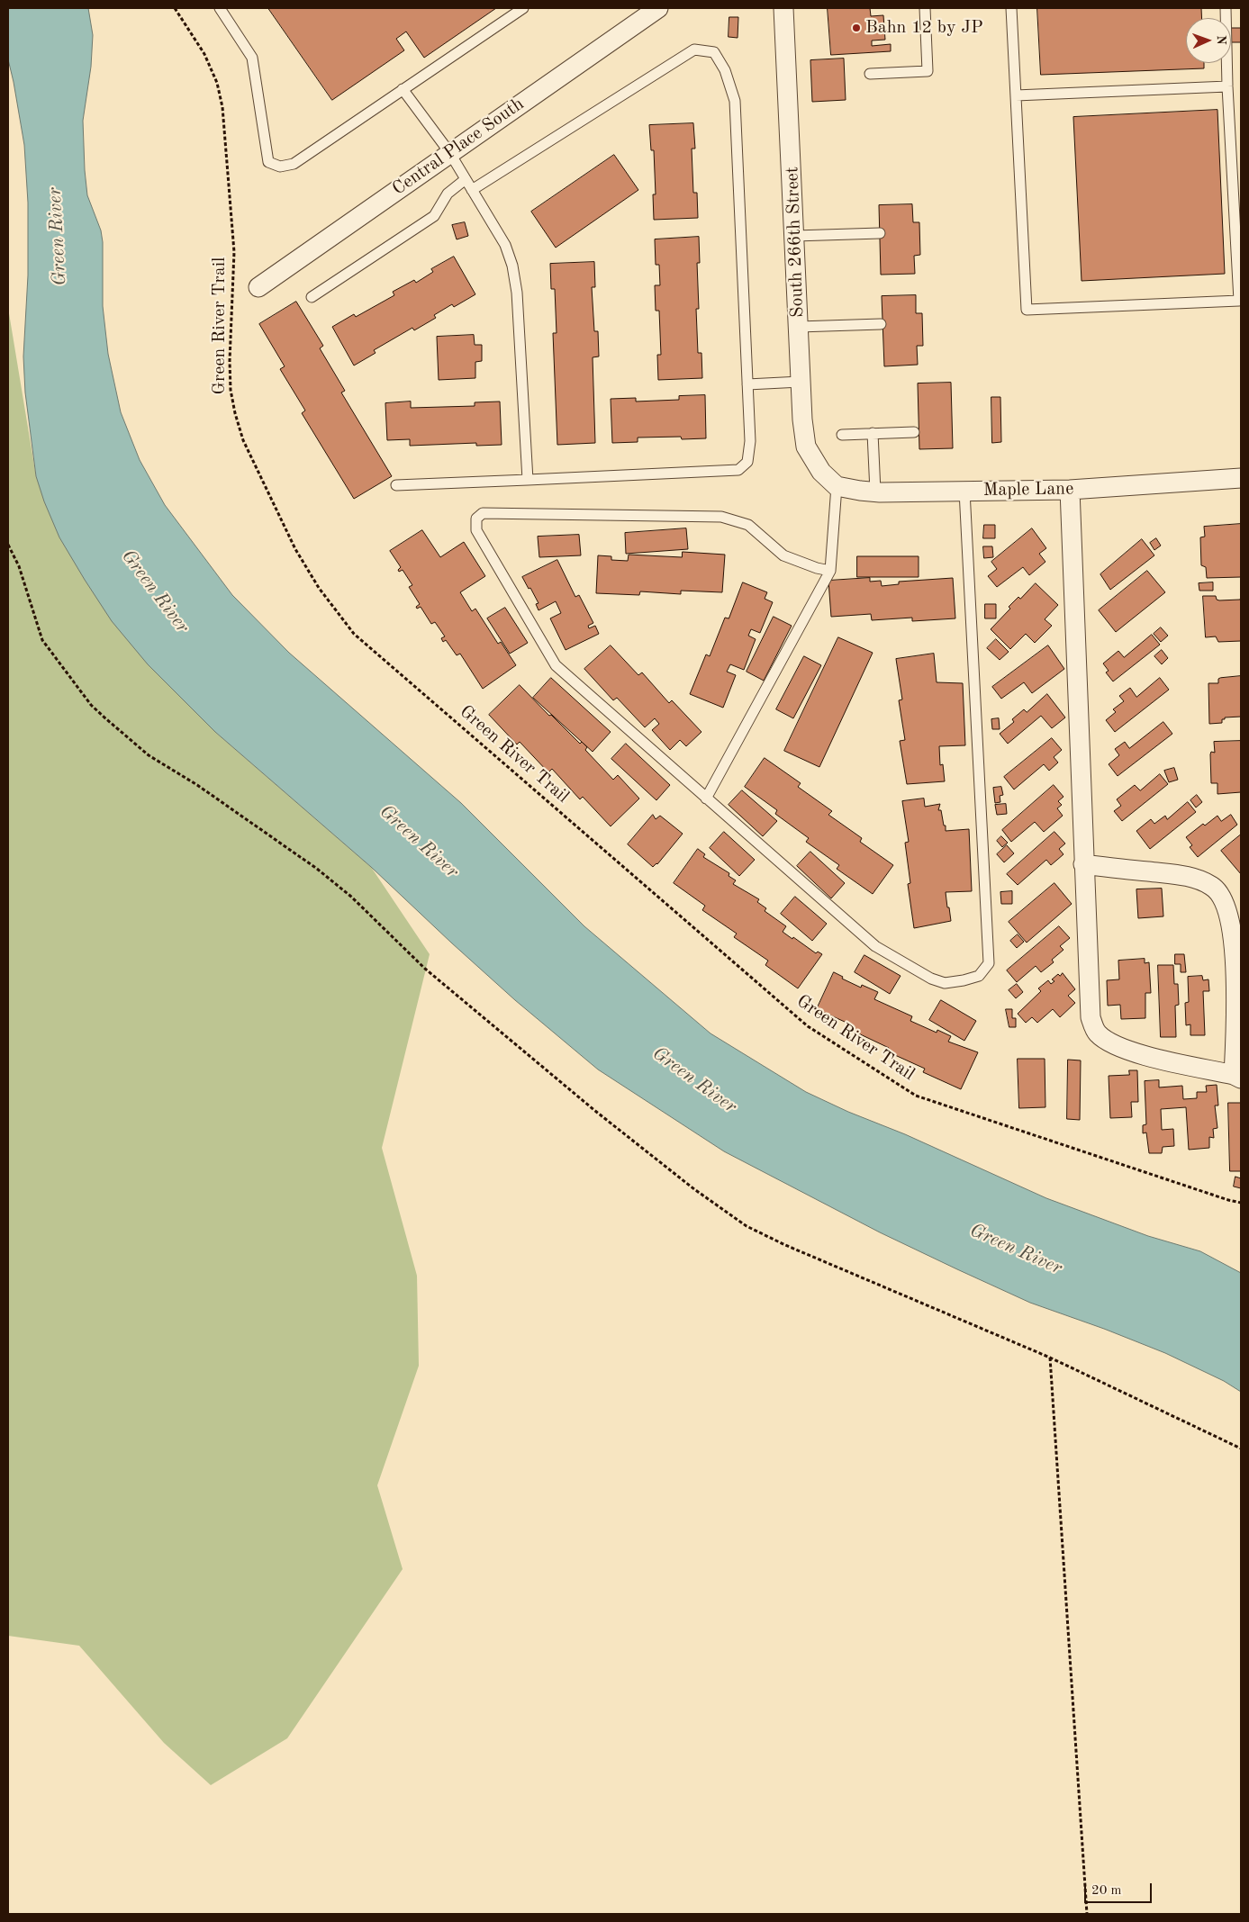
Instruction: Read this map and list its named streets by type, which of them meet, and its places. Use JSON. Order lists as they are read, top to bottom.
{
  "streets": {
    "street": ["Central Place South", "South 266th Street", "Maple Lane"],
    "path": ["Green River Trail"]
  },
  "crossings": [
    ["South 266th Street", "Maple Lane"]
  ],
  "water": ["Green River"],
  "places": ["Bahn 12 by JP"],
  "scale_bar": "20 m",
  "north": "right"
}
